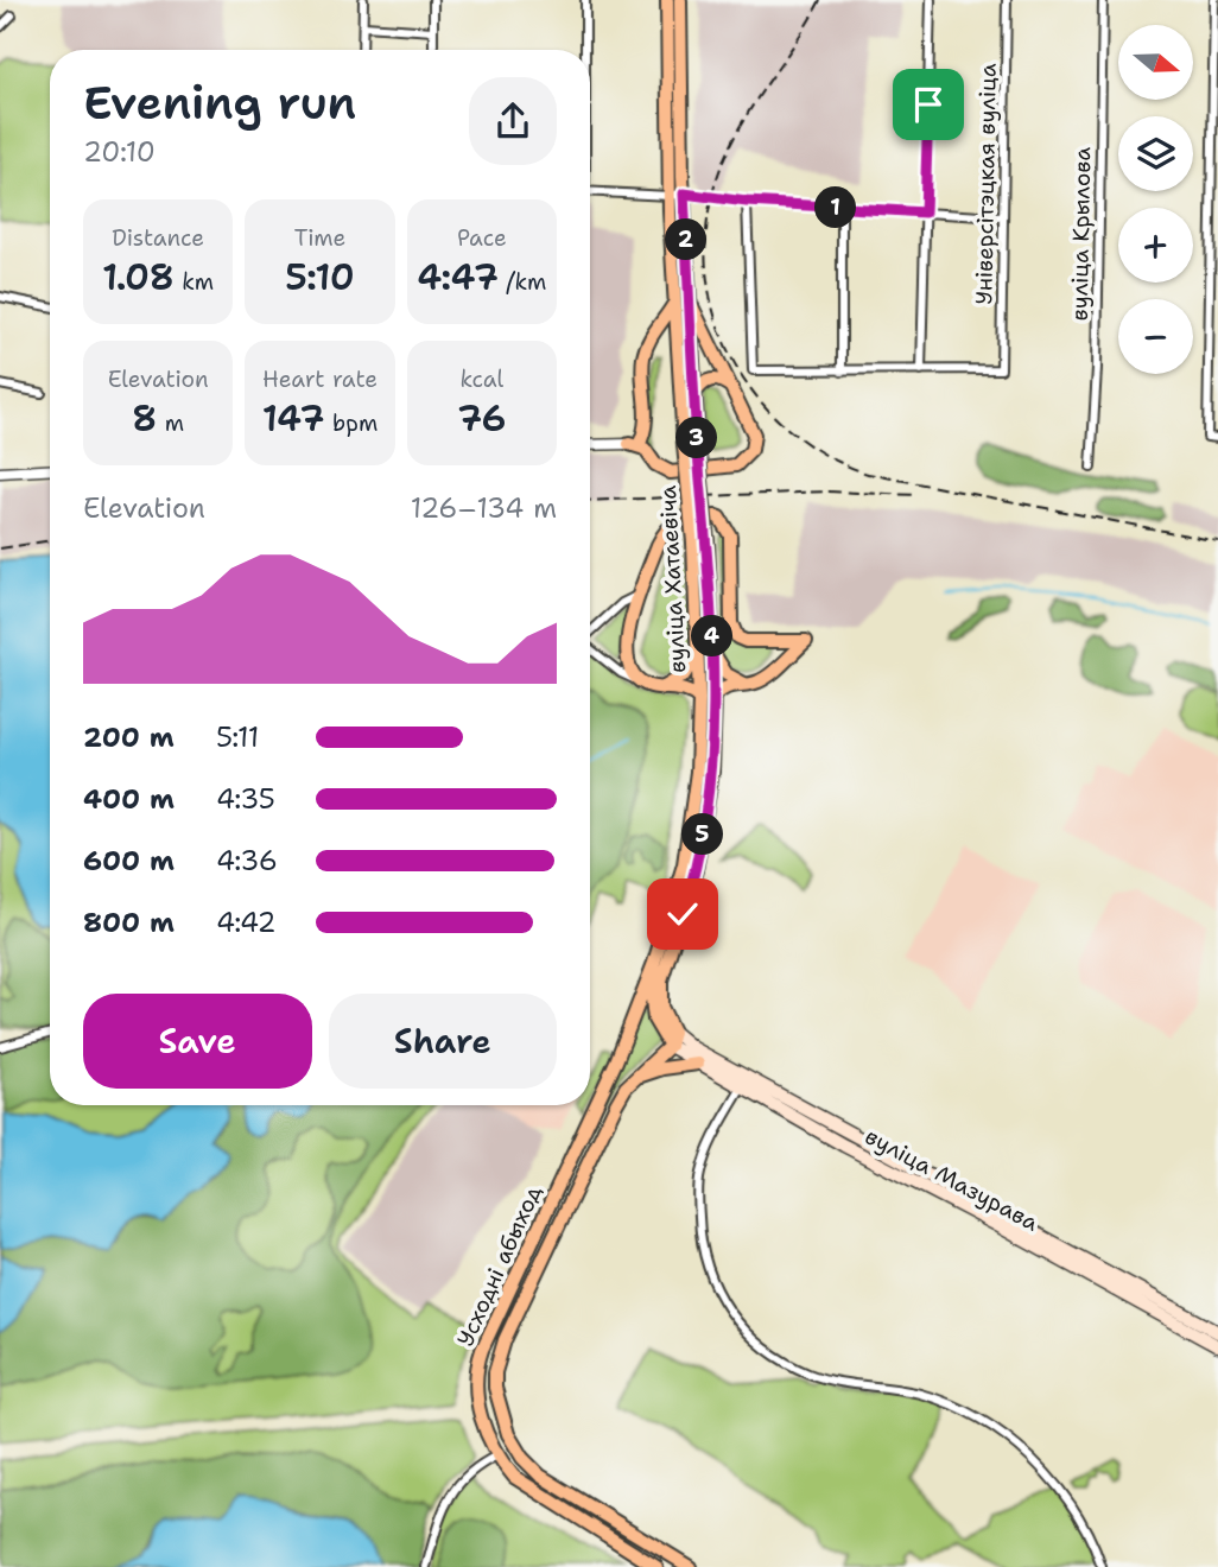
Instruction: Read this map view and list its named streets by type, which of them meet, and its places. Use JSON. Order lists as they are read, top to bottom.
{
  "streets": {
    "main road": ["вуліца Хатаевіча", "вуліца Мазурава", "Усходні абыход"],
    "street": ["Універсітэцкая вуліца", "вуліца Крылова"]
  },
  "crossings": [
    ["вуліца Хатаевіча", "вуліца Мазурава"],
    ["вуліца Хатаевіча", "Усходні абыход"],
    ["вуліца Мазурава", "Усходні абыход"]
  ],
  "north": "right",
  "page": {
    "map_buttons": ["+", "−"],
    "heading": ["Evening run", "20:10"],
    "pins": [
      "1",
      "2",
      "3",
      "4",
      "5"
    ],
    "stats": [
      ["Distance", "1.08 km"],
      ["Time", "5:10"],
      ["Pace", "4:47 /km"],
      ["Elevation", "8 m"],
      ["Heart rate", "147 bpm"],
      ["kcal", "76"]
    ],
    "chart": ["Elevation", "126–134 m"],
    "list": [
      {
        "name": "200 m",
        "note": "5:11"
      },
      {
        "name": "400 m",
        "note": "4:35"
      },
      {
        "name": "600 m",
        "note": "4:36"
      },
      {
        "name": "800 m",
        "note": "4:42"
      }
    ],
    "buttons": ["Save", "Share"]
  }
}
